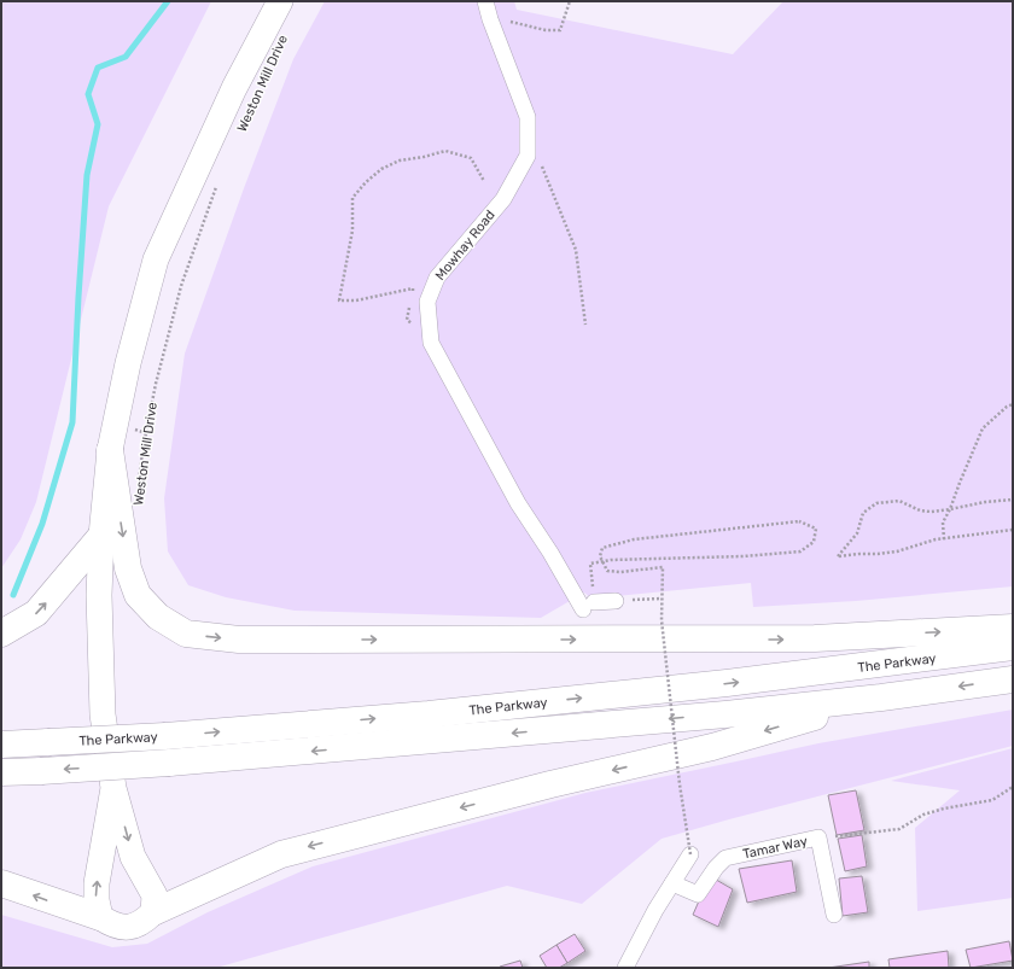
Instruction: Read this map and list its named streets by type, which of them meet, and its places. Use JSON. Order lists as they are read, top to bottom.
{
  "streets": {
    "highway": ["The Parkway"],
    "main road": ["Weston Mill Drive"],
    "street": ["Mowhay Road", "Tamar Way"]
  }
}
